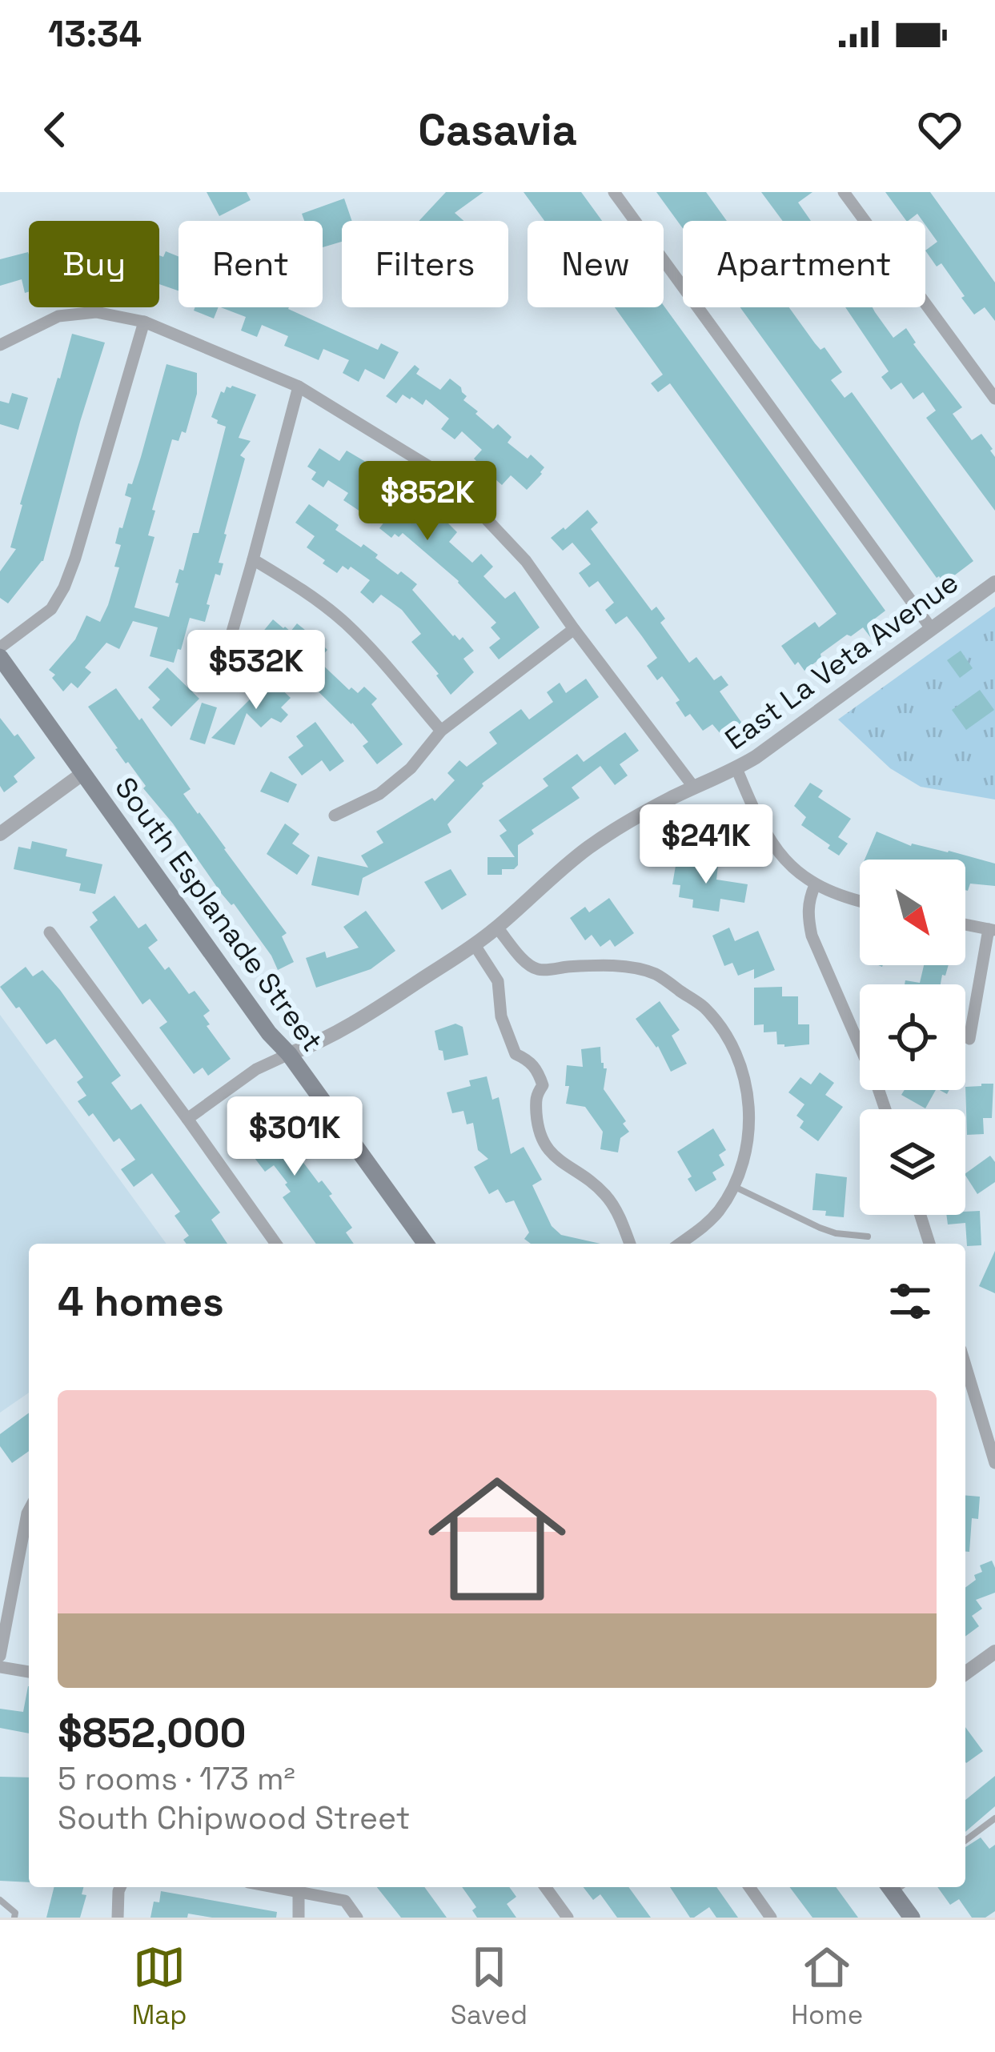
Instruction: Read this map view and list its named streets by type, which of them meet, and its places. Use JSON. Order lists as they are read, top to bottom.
{
  "streets": {
    "main road": ["South Esplanade Street"],
    "street": ["East La Veta Avenue"]
  },
  "crossings": [
    ["East La Veta Avenue", "South Esplanade Street"]
  ],
  "north": "bottom right",
  "page": {
    "status": "13:34",
    "header": "Casavia",
    "chip": [
      "Buy",
      "Rent",
      "Filters",
      "New",
      "Apartment"
    ],
    "price": [
      "$852K",
      "$532K",
      "$241K",
      "$301K"
    ],
    "heading": "4 homes",
    "list": [
      {
        "name": "$852,000",
        "note": "5 rooms · 173 m² · South Chipwood Street"
      }
    ],
    "tabs": ["Map", "Saved", "Home"]
  }
}
